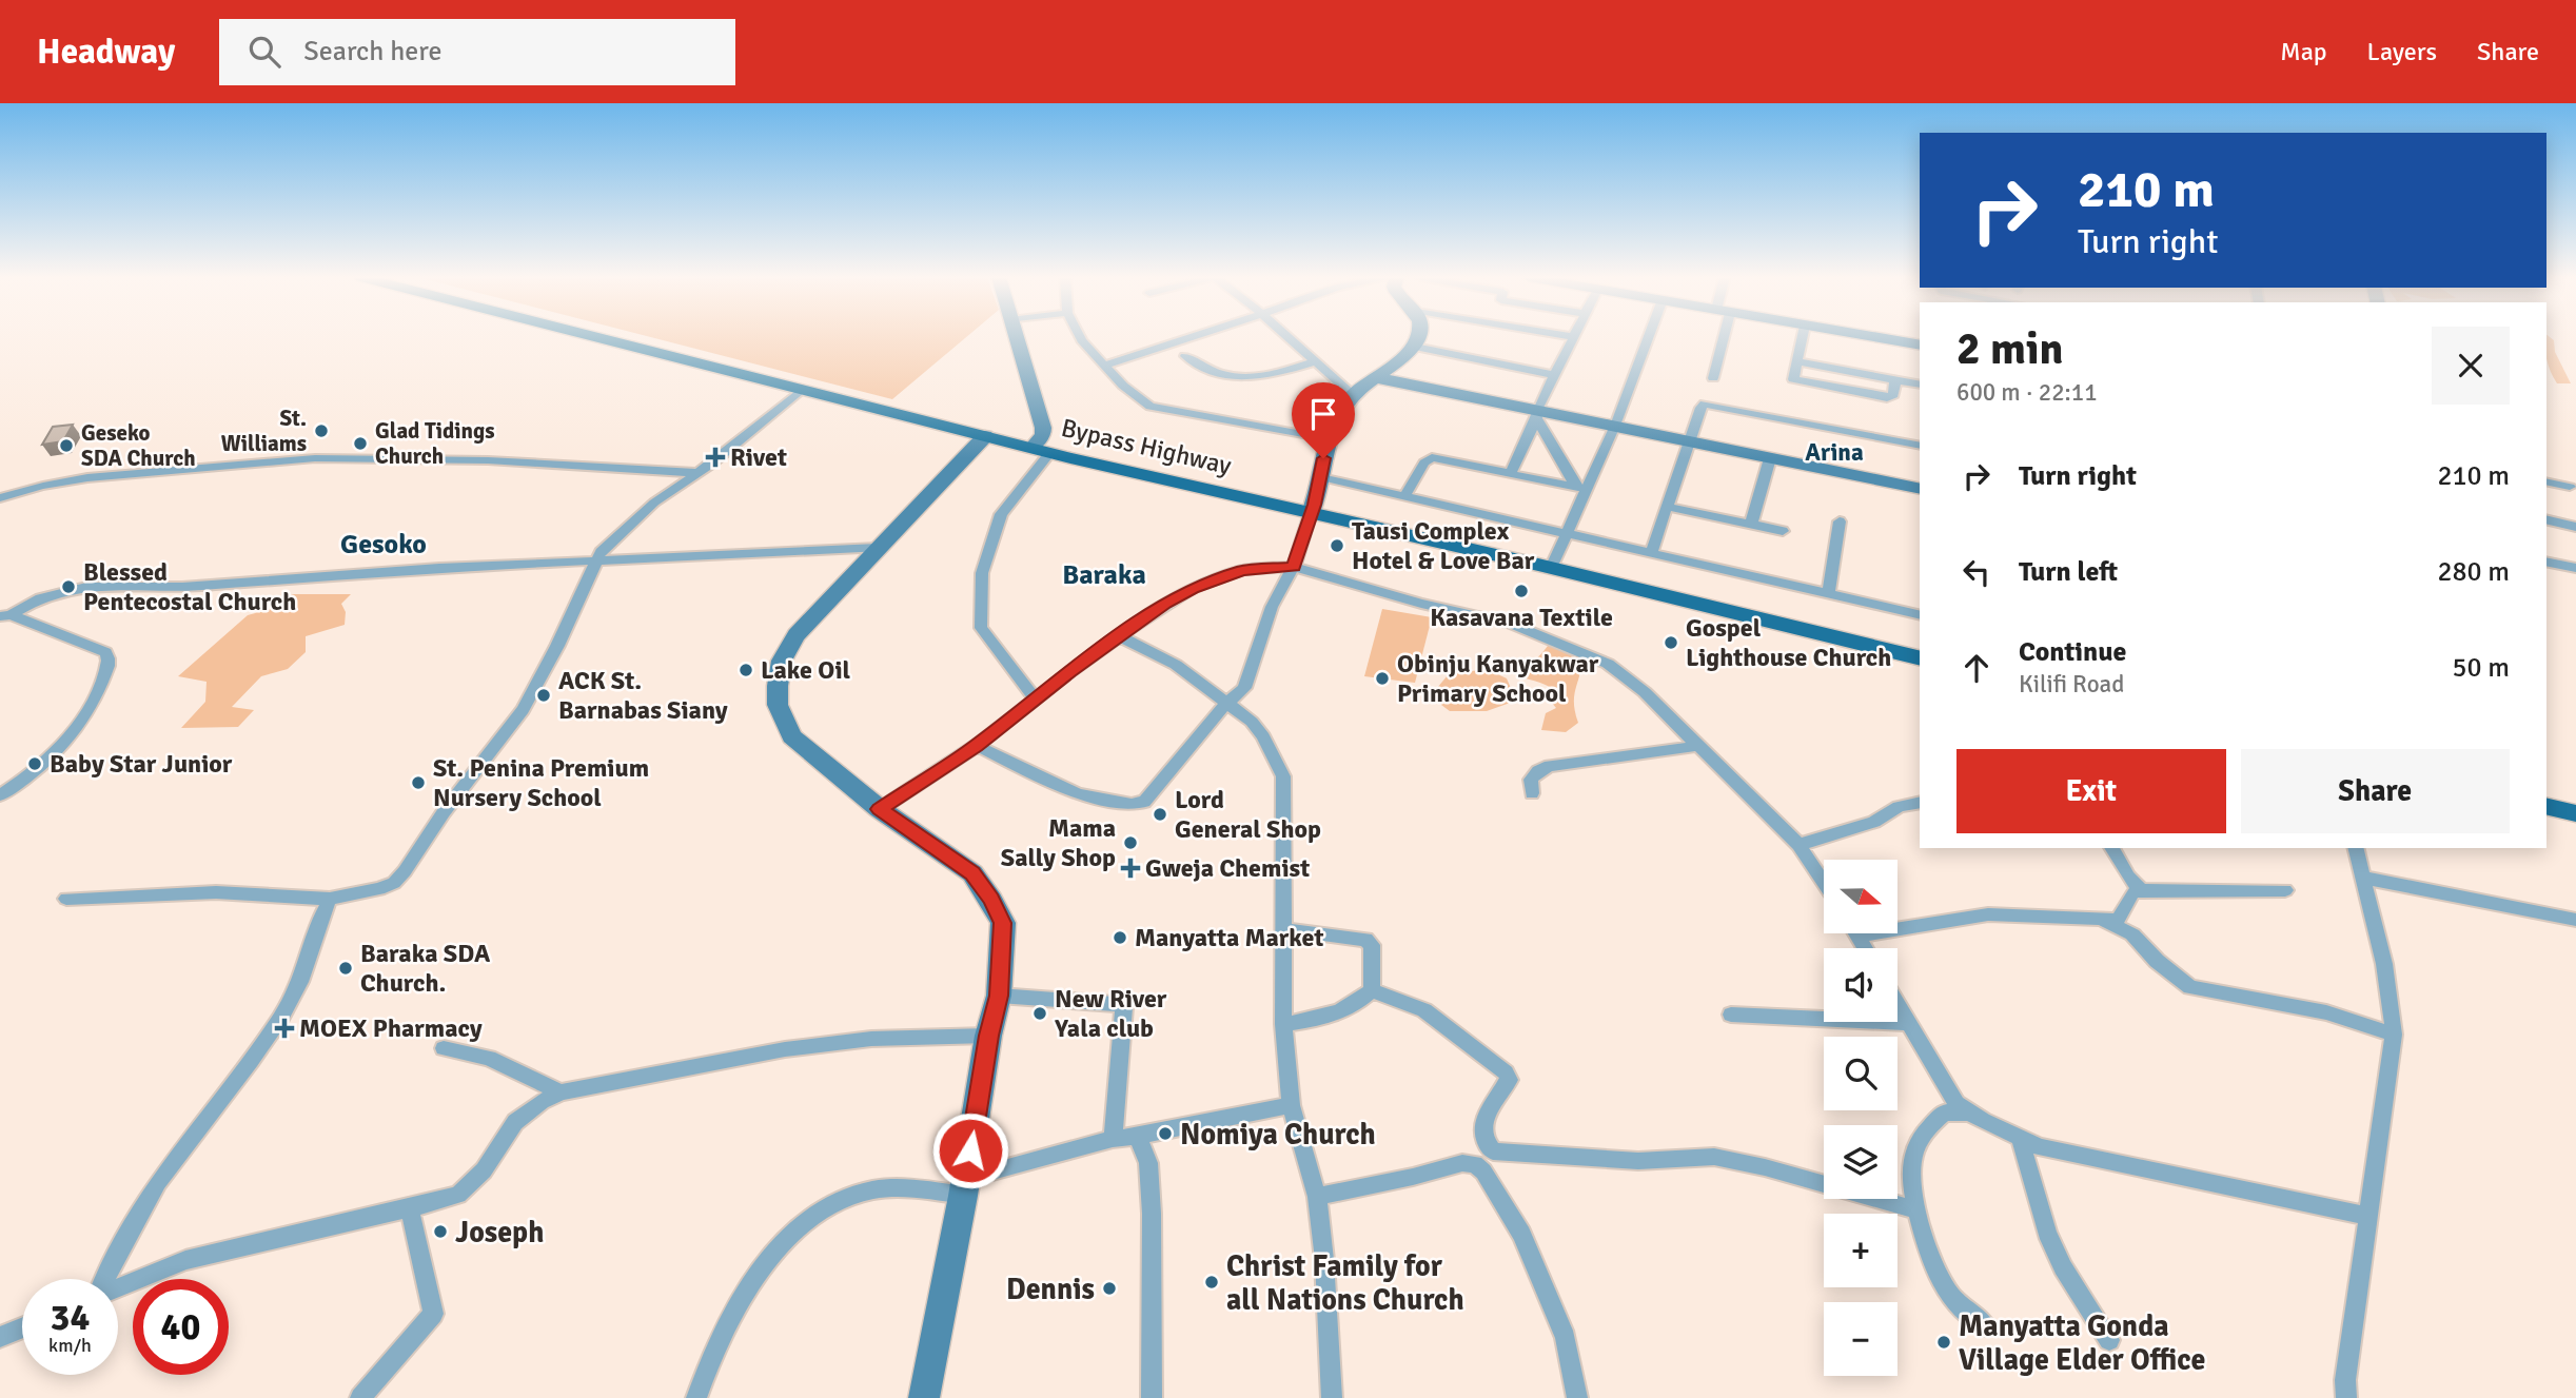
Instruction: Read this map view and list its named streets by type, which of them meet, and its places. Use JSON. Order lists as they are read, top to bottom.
{
  "streets": {
    "main road": ["Bypass Highway"]
  },
  "districts": ["Arina", "Gesoko", "Baraka"],
  "places": {
    "other": [
      "St. Williams",
      "Glad Tidings Church",
      "Geseko SDA Church",
      "Tausi Complex Hotel & Love Bar",
      "Blessed Pentecostal Church",
      "Kasavana Textile",
      "Gospel Lighthouse Church",
      "Lake Oil",
      "Obinju Kanyakwar Primary School",
      "ACK St. Barnabas Siany",
      "Baby Star Junior",
      "St. Penina Premium Nursery School",
      "Lord General Shop",
      "Mama Sally Shop",
      "Manyatta Market",
      "Baraka SDA Church.",
      "New River Yala club",
      "Nomiya Church",
      "Joseph",
      "Christ Family for all Nations Church",
      "Dennis",
      "Manyatta Gonda Village Elder Office"
    ],
    "health": ["Rivet", "Gweja Chemist", "MOEX Pharmacy"]
  },
  "north": "right",
  "page": {
    "header": "Headway",
    "search": "Search here",
    "nav": ["Map", "Layers", "Share"],
    "turn": ["210 m", "Turn right"],
    "heading": ["2 min", "600 m · 22:11"],
    "list": [
      {
        "name": "Turn right",
        "value": "210 m"
      },
      {
        "name": "Turn left",
        "value": "280 m"
      },
      {
        "name": "Continue",
        "note": "Kilifi Road",
        "value": "50 m"
      }
    ],
    "buttons": ["Exit", "Share"],
    "map_buttons": ["+", "−"],
    "speed": "34 km/h",
    "limit": "40"
  }
}
